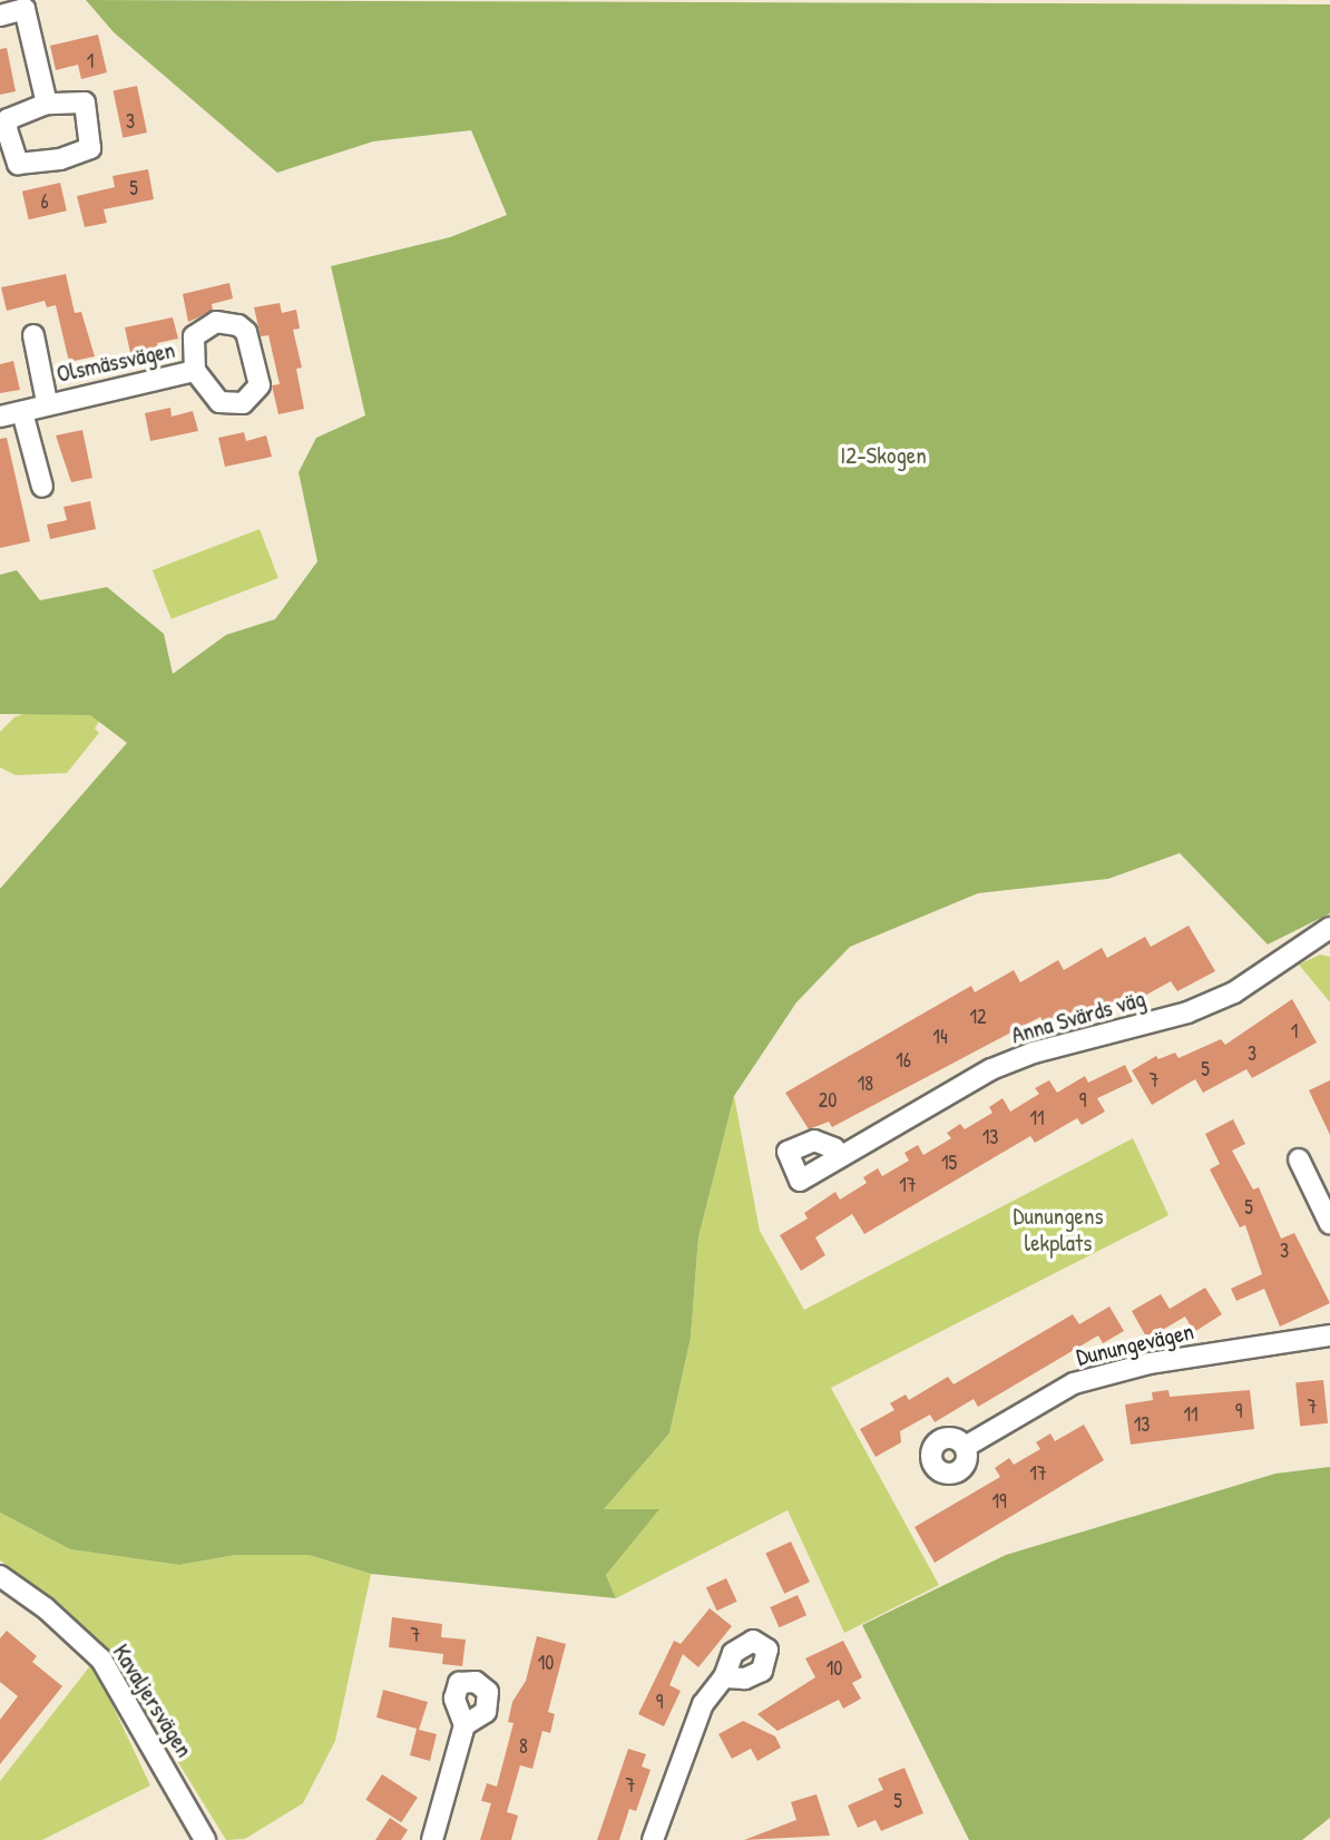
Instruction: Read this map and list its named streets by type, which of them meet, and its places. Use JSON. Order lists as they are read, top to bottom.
{
  "streets": {
    "street": [
      "Olsmässvägen",
      "Anna Svärds väg",
      "Dunungevägen",
      "Kavaljersvägen"
    ]
  },
  "parks": ["I2-Skogen", "Dunungens lekplats"],
  "house_numbers": [
    "1",
    "3",
    "5",
    "6",
    "12",
    "1",
    "14",
    "3",
    "16",
    "5",
    "7",
    "18",
    "20",
    "9",
    "11",
    "13",
    "15",
    "17",
    "5",
    "3",
    "7",
    "9",
    "11",
    "13",
    "17",
    "19",
    "7",
    "10",
    "10",
    "9",
    "8",
    "7",
    "5"
  ]
}
